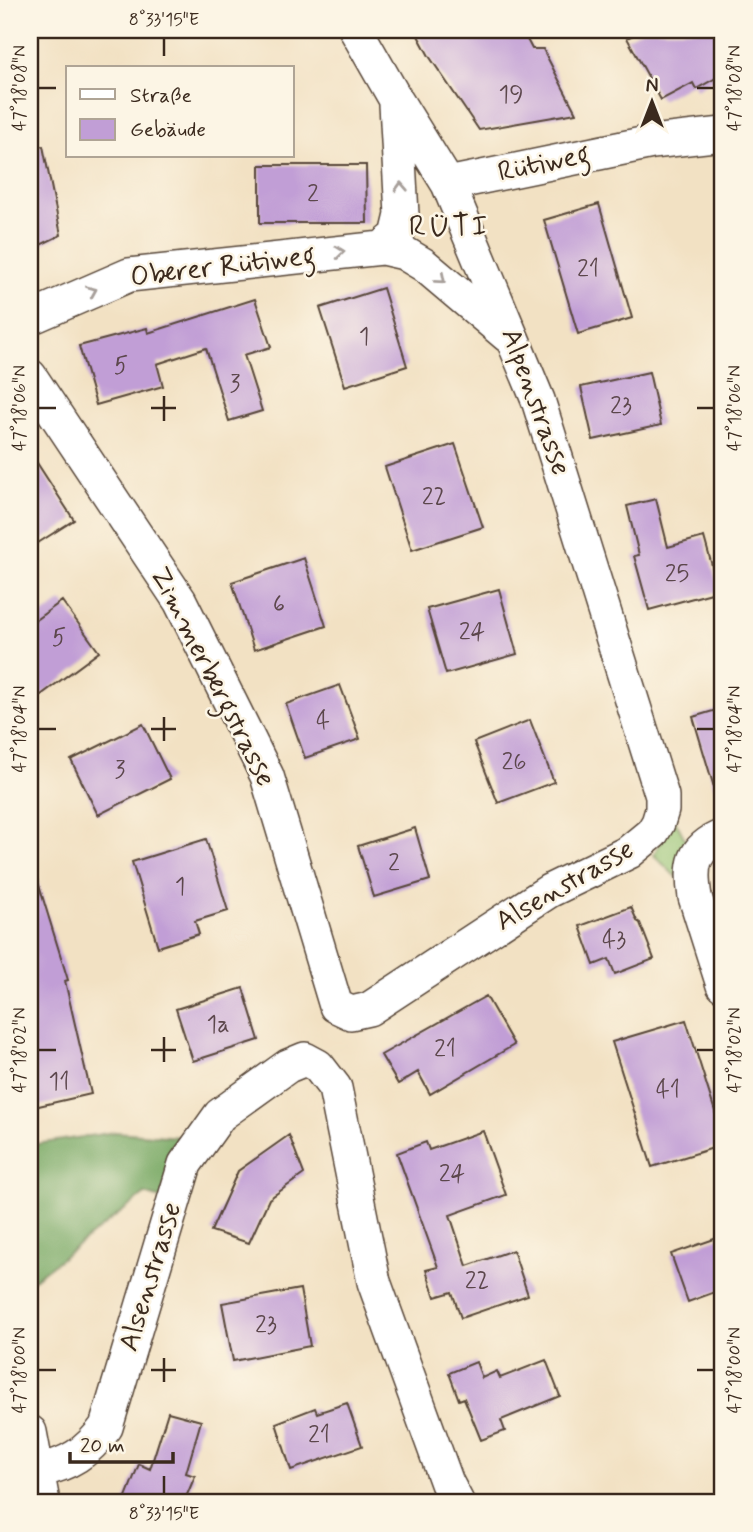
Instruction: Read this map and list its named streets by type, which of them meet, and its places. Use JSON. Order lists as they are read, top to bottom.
{
  "streets": {
    "street": [
      "Rütiweg",
      "Oberer Rütiweg",
      "Alpenstrasse",
      "Zimmerbergstrasse",
      "Alsenstrasse"
    ]
  },
  "crossings": [
    ["Rütiweg", "Alpenstrasse"],
    ["Oberer Rütiweg", "Alpenstrasse"],
    ["Alpenstrasse", "Alsenstrasse"],
    ["Zimmerbergstrasse", "Alsenstrasse"]
  ],
  "one_way": ["Oberer Rütiweg"],
  "districts": ["RÜTI"],
  "house_numbers": [
    "19",
    "2",
    "21",
    "1",
    "5",
    "3",
    "23",
    "22",
    "25",
    "6",
    "24",
    "5",
    "4",
    "26",
    "3",
    "2",
    "1",
    "43",
    "1a",
    "21",
    "11",
    "41",
    "24",
    "22",
    "23",
    "21"
  ],
  "legend": ["Straße", "Gebäude"],
  "scale_bar": "20 m",
  "north": "top",
  "coordinates": [
    "8°33'15\"E",
    "47°18'08\"N",
    "47°18'06\"N",
    "47°18'04\"N",
    "47°18'02\"N",
    "47°18'00\"N"
  ]
}
